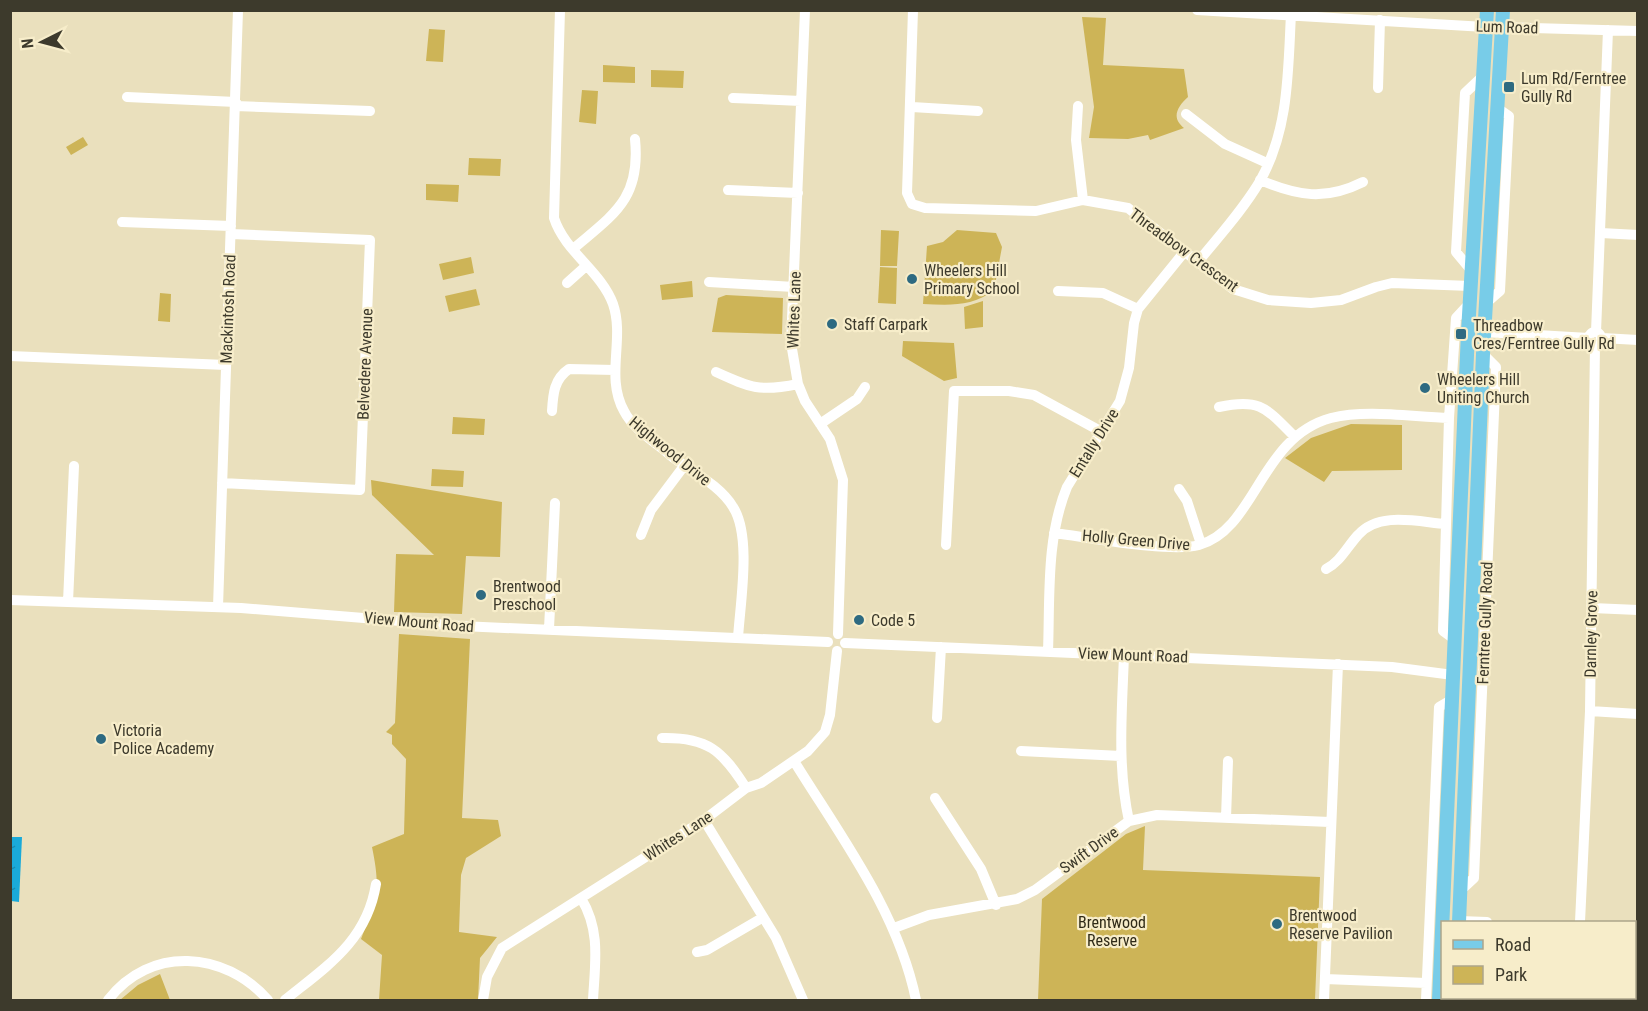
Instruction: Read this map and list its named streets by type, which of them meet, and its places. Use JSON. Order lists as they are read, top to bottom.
{
  "streets": {
    "main road": ["Lum Road", "Ferntree Gully Road"],
    "street": [
      "Threadbow Crescent",
      "Mackintosh Road",
      "Whites Lane",
      "Belvedere Avenue",
      "Entally Drive",
      "Highwood Drive",
      "Holly Green Drive",
      "View Mount Road",
      "Darnley Grove",
      "Swift Drive"
    ]
  },
  "crossings": [
    ["Lum Road", "Ferntree Gully Road"],
    ["Lum Road", "Darnley Grove"],
    ["Threadbow Crescent", "Ferntree Gully Road"],
    ["Mackintosh Road", "Belvedere Avenue"],
    ["Mackintosh Road", "View Mount Road"],
    ["Whites Lane", "View Mount Road"],
    ["Entally Drive", "Holly Green Drive"],
    ["Entally Drive", "View Mount Road"],
    ["Highwood Drive", "View Mount Road"],
    ["Holly Green Drive", "Ferntree Gully Road"],
    ["View Mount Road", "Ferntree Gully Road"]
  ],
  "parks": ["Brentwood Reserve"],
  "places": {
    "transit": ["Lum Rd/Ferntree Gully Rd", "Threadbow Cres/Ferntree Gully Rd"],
    "other": [
      "Wheelers Hill Primary School",
      "Staff Carpark",
      "Wheelers Hill Uniting Church",
      "Brentwood Preschool",
      "Code 5",
      "Victoria Police Academy",
      "Brentwood Reserve Pavilion"
    ]
  },
  "legend": ["Road", "Park"],
  "north": "left"
}
